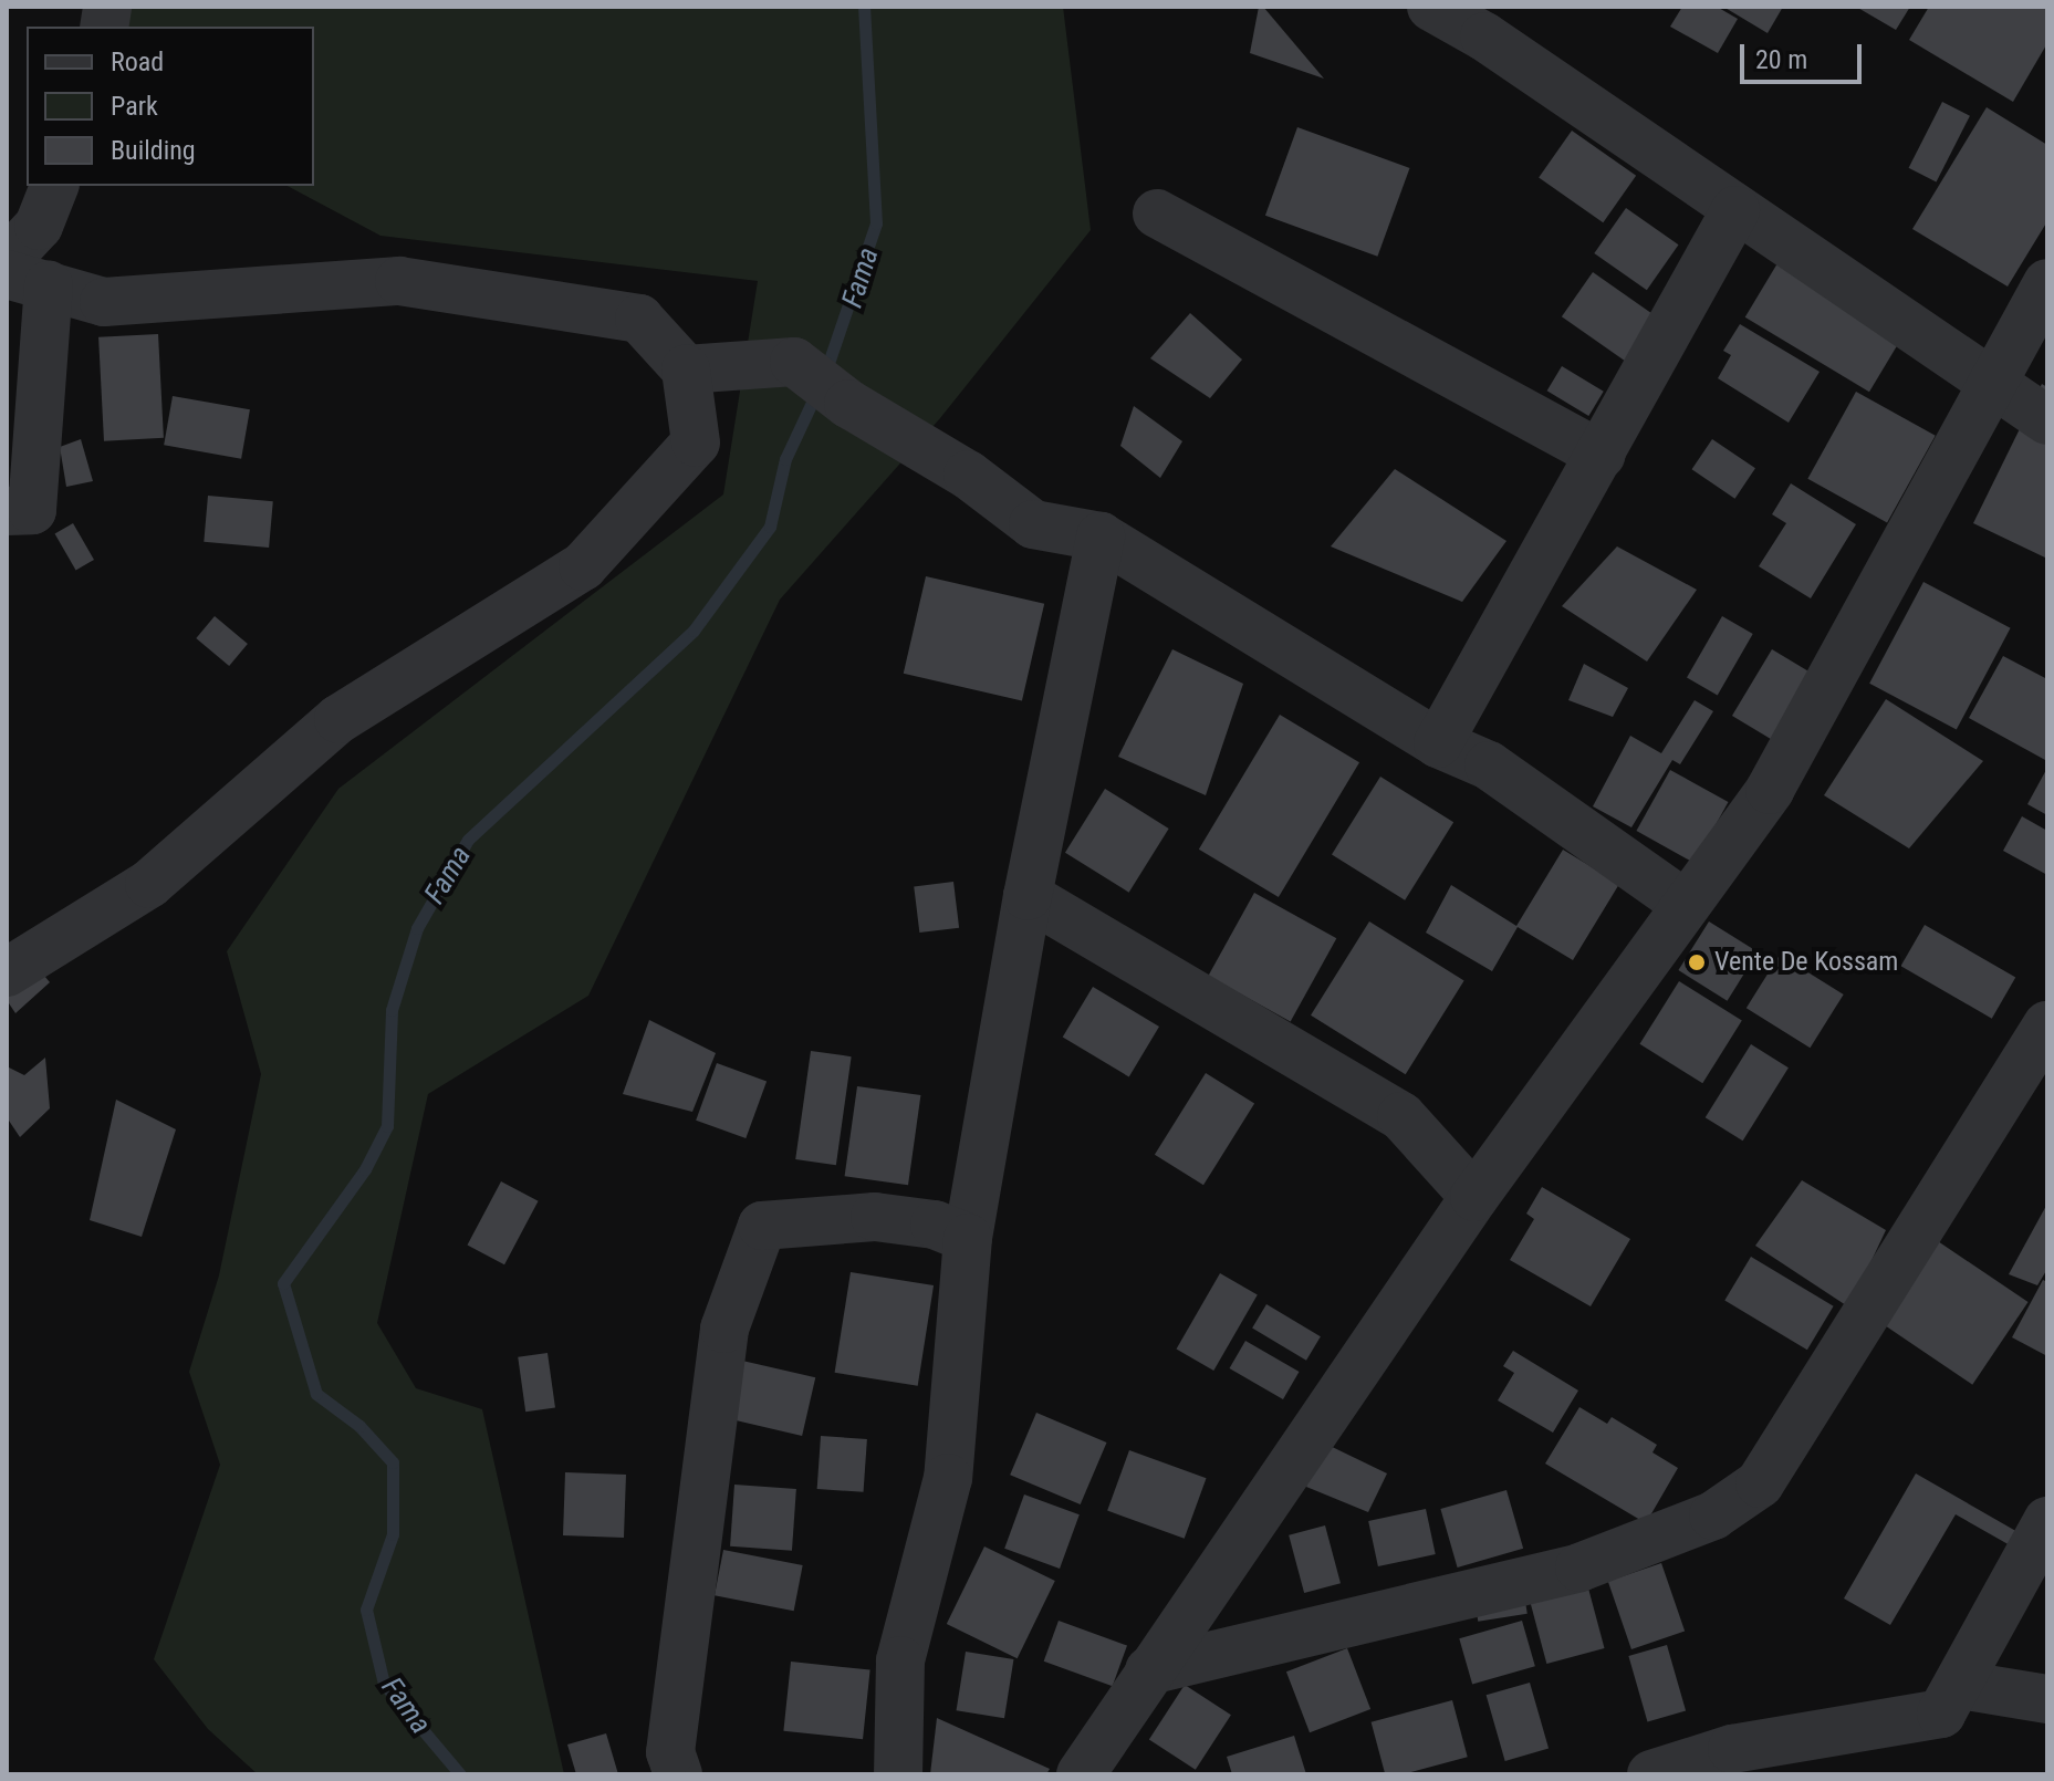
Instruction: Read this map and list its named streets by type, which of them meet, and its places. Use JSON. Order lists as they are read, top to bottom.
{
  "water": ["Fama"],
  "places": ["Vente De Kossam"],
  "legend": ["Road", "Park", "Building"],
  "scale_bar": "20 m"
}
